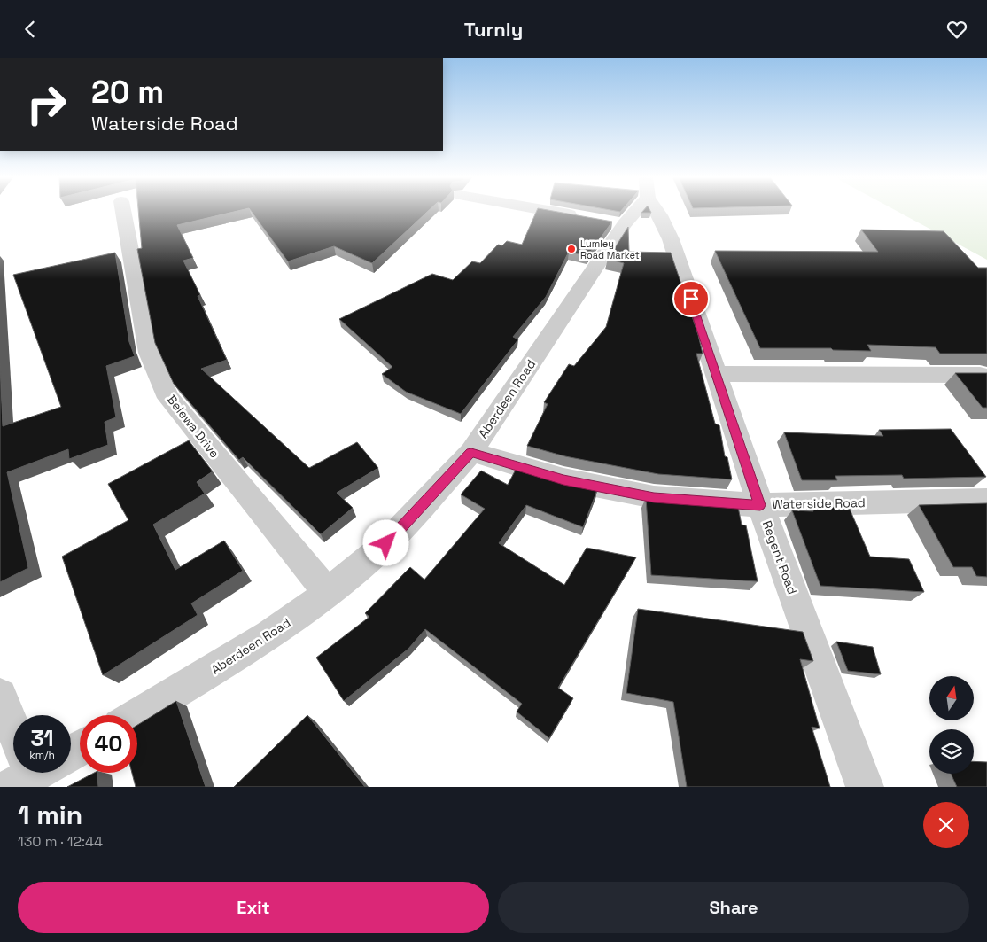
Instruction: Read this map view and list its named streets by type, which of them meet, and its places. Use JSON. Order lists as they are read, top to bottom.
{
  "streets": {
    "street": [
      "Aberdeen Road",
      "Belewa Drive",
      "Waterside Road",
      "Regent Road"
    ]
  },
  "crossings": [
    ["Aberdeen Road", "Belewa Drive"],
    ["Aberdeen Road", "Waterside Road"],
    ["Waterside Road", "Regent Road"]
  ],
  "places": ["Lumley Road Market"],
  "north": "top",
  "page": {
    "header": "Turnly",
    "turn": ["20 m", "Waterside Road"],
    "speed": "31 km/h",
    "limit": "40",
    "heading": ["1 min", "130 m · 12:44"],
    "buttons": ["Exit", "Share"]
  }
}
